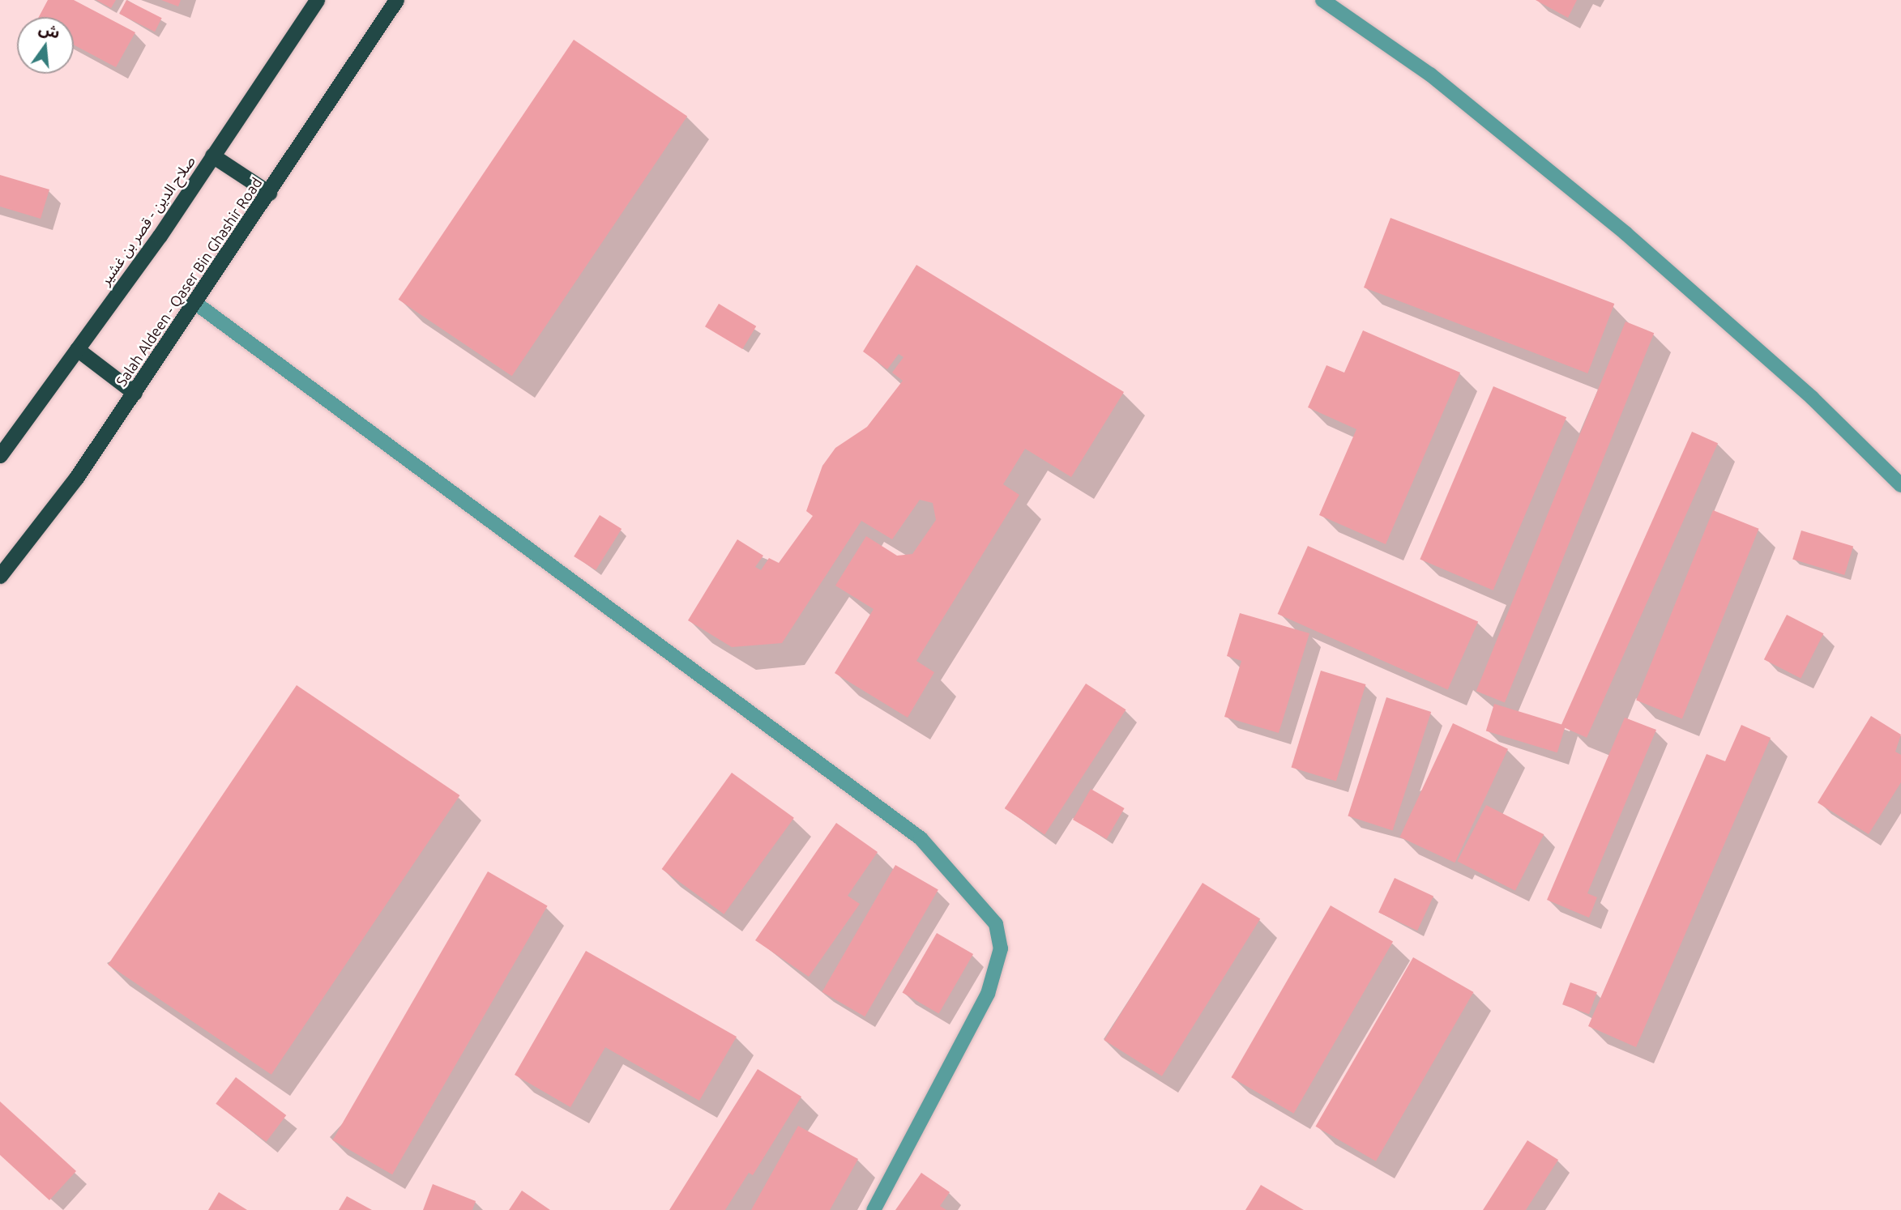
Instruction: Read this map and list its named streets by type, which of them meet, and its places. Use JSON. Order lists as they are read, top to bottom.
{
  "streets": {
    "highway": ["صلاح الدين - قصر بن غشير", "Salah Aldeen - Qaser Bin Ghashir Road"]
  },
  "north": "top"
}
